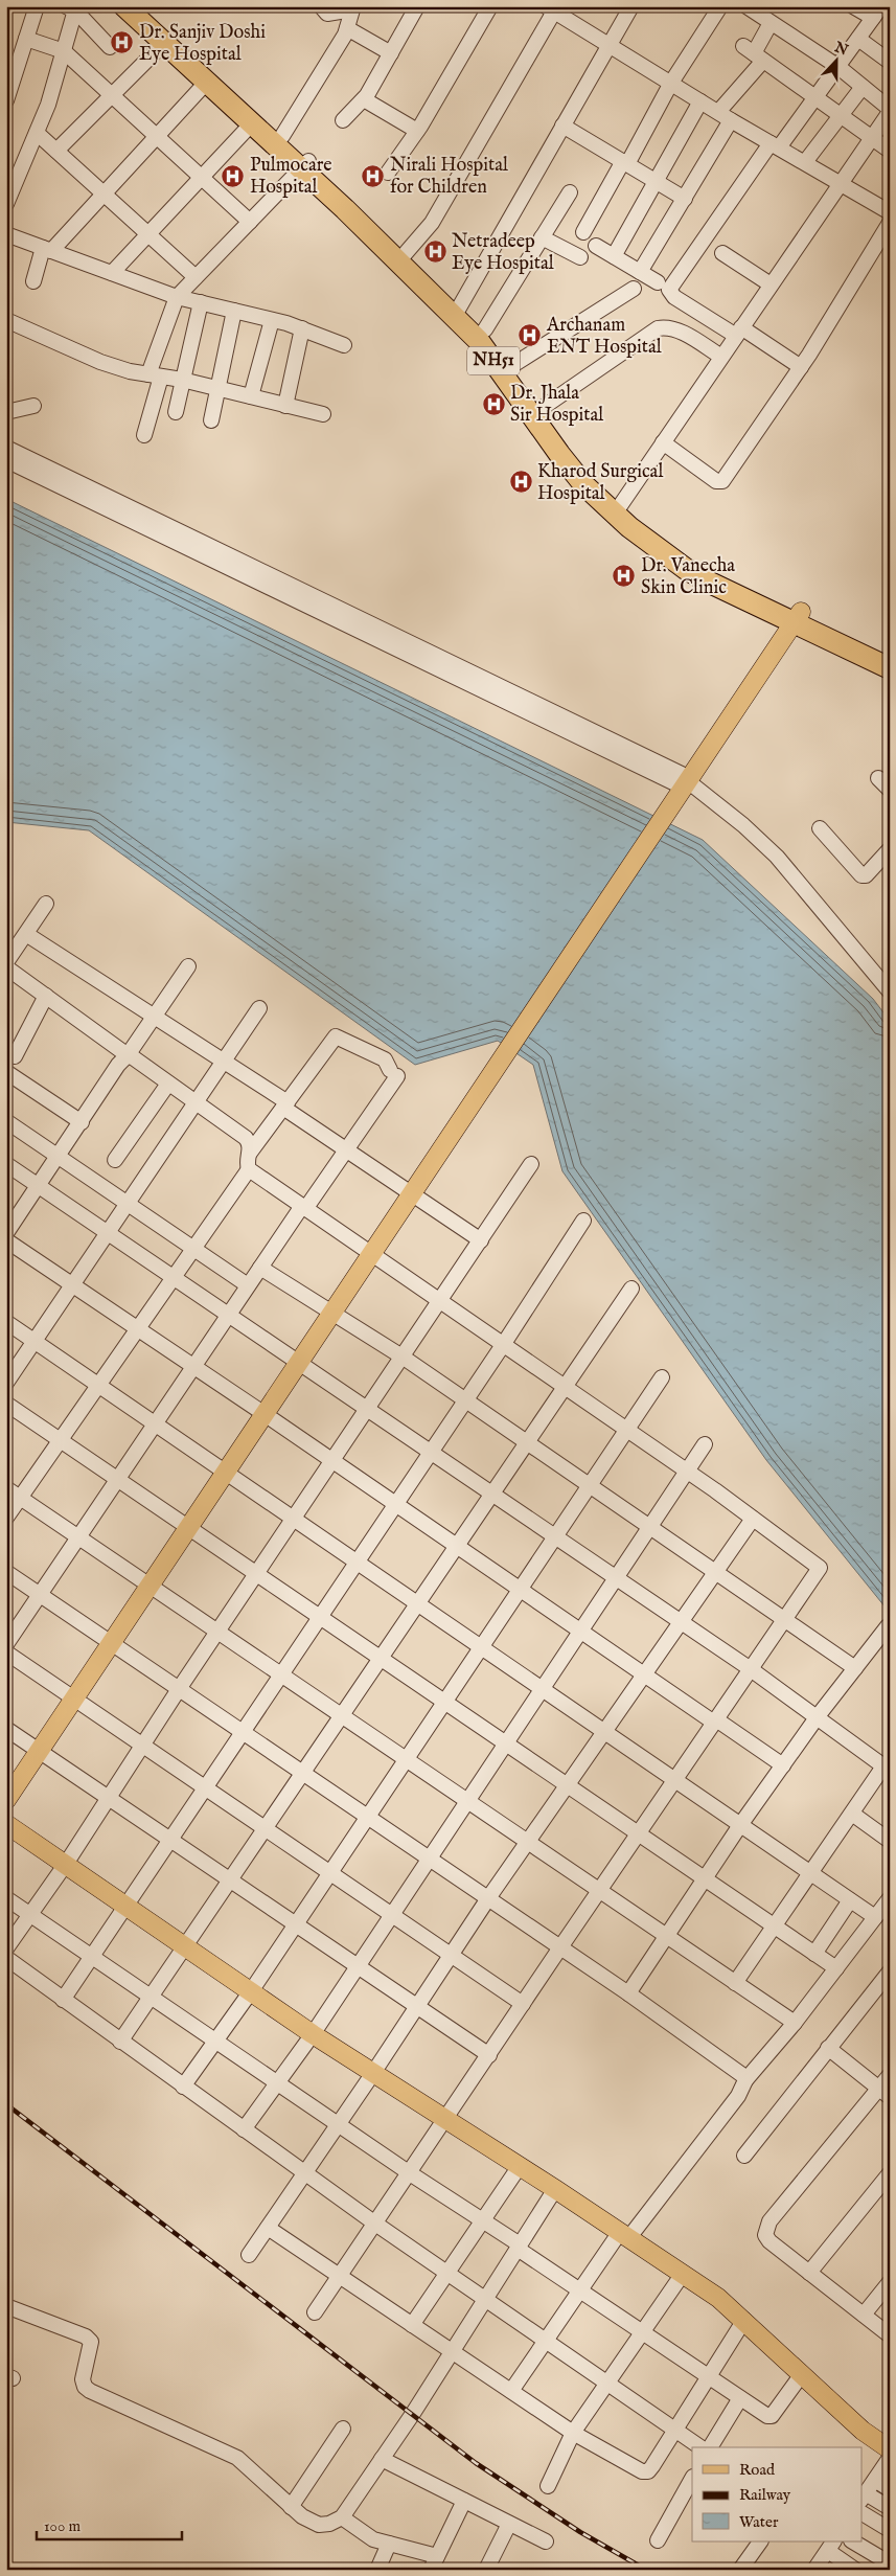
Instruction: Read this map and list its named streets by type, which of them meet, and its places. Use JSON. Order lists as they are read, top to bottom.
{
  "streets": {
    "highway": ["NH51"]
  },
  "places": {
    "hospital": [
      "Dr. Sanjiv Doshi Eye Hospital",
      "Pulmocare Hospital",
      "Nirali Hospital for Children",
      "Netradeep Eye Hospital",
      "Archanam ENT Hospital",
      "Dr. Jhala Sir Hospital",
      "Kharod Surgical Hospital",
      "Dr. Vanecha Skin Clinic"
    ]
  },
  "legend": ["Road", "Railway", "Water"],
  "scale_bar": "100 m",
  "north": "top"
}
